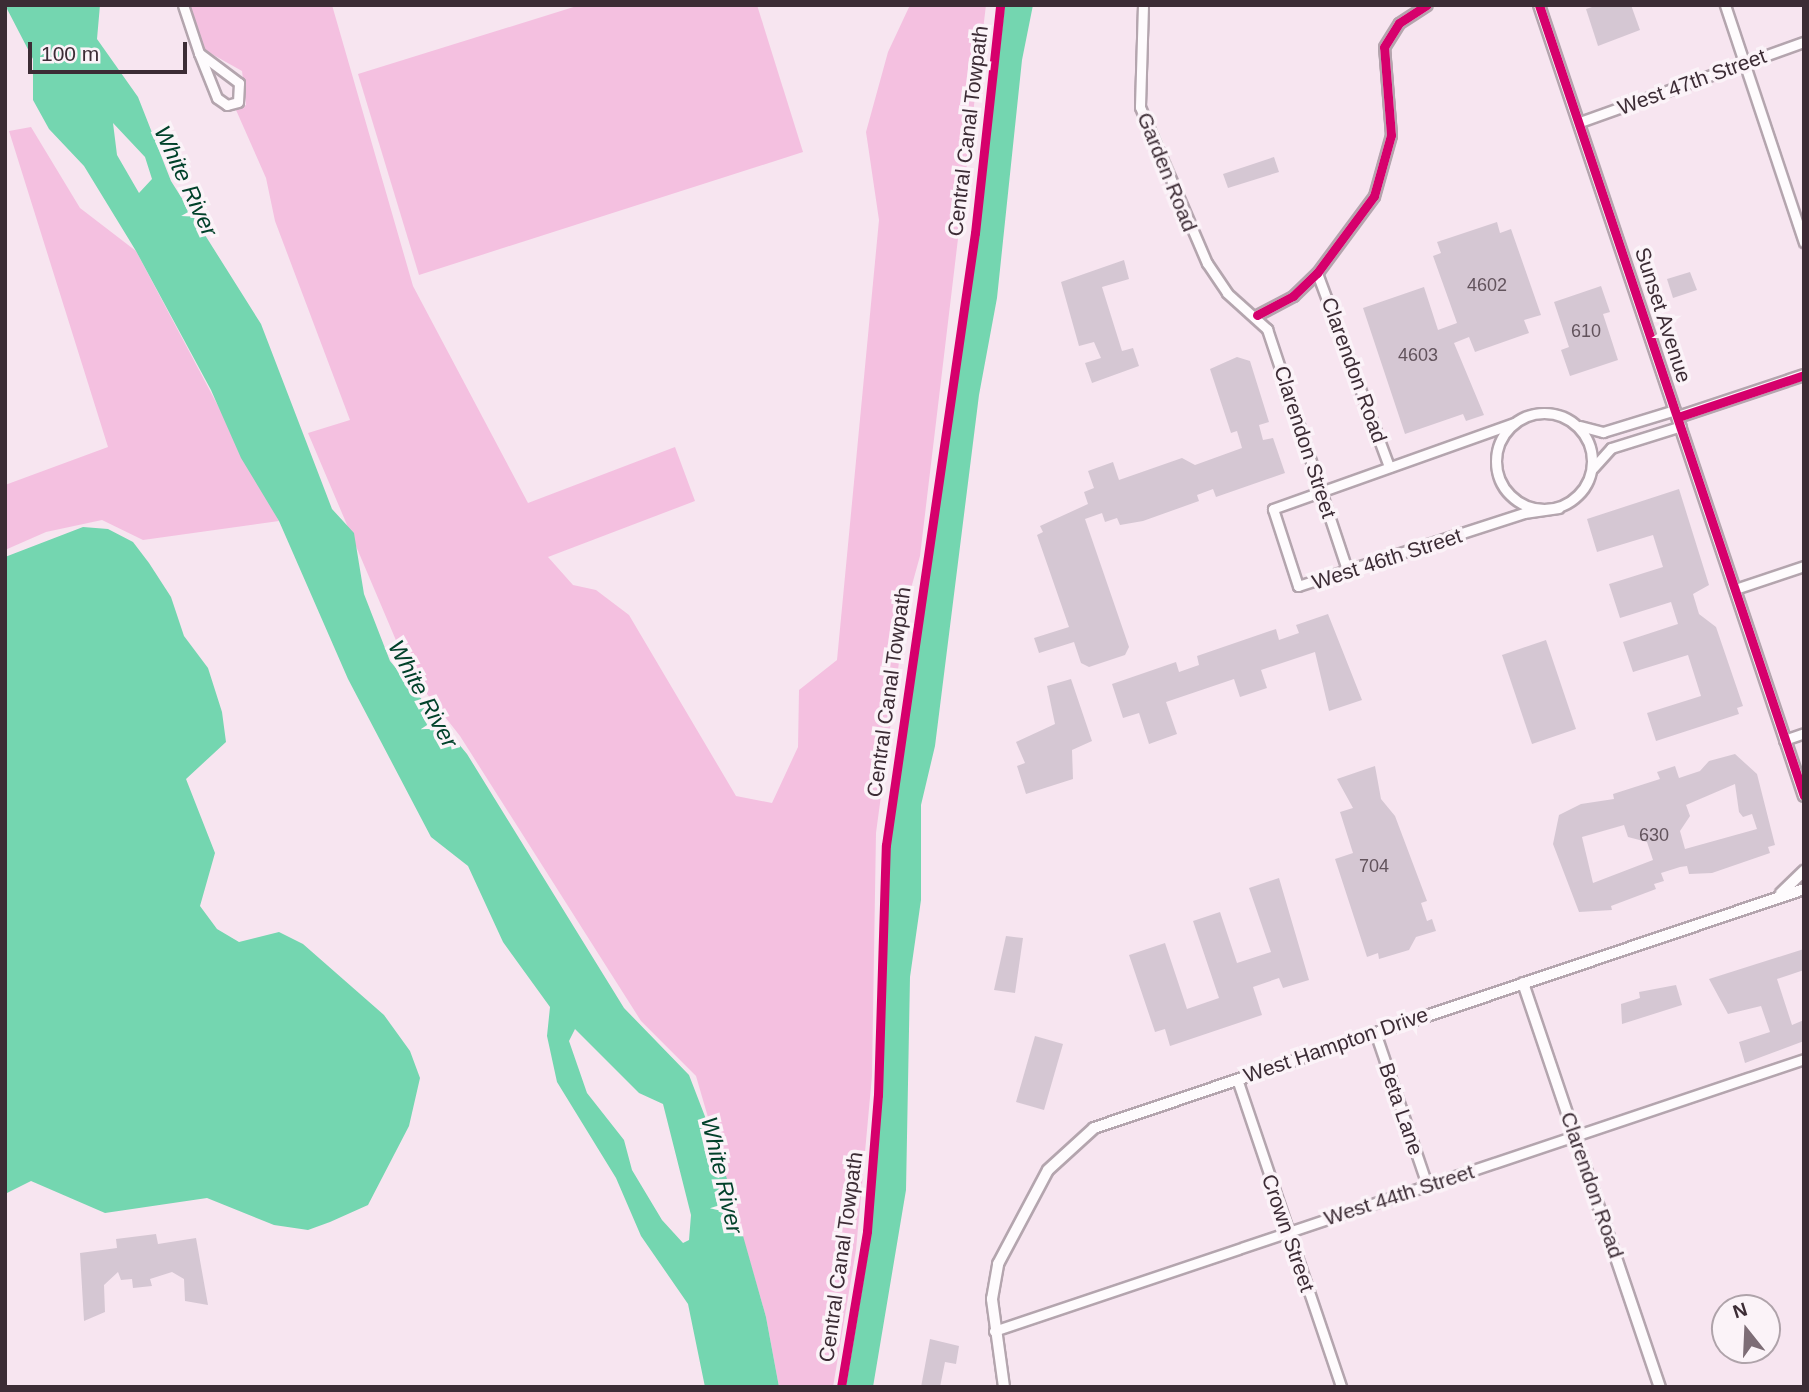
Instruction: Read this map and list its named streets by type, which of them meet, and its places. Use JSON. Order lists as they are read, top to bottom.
{
  "streets": {
    "street": [
      "West 47th Street",
      "Garden Road",
      "Sunset Avenue",
      "Clarendon Road",
      "Clarendon Street",
      "West 46th Street",
      "West Hampton Drive",
      "Beta Lane",
      "West 44th Street",
      "Crown Street"
    ],
    "cycle path": ["Central Canal Towpath"]
  },
  "crossings": [
    ["West 47th Street", "Sunset Avenue"],
    ["Garden Road", "Clarendon Street"],
    ["Sunset Avenue", "West 46th Street"],
    ["Clarendon Road", "West 46th Street"],
    ["Clarendon Road", "West Hampton Drive"],
    ["Clarendon Road", "West 44th Street"],
    ["Clarendon Street", "West 46th Street"],
    ["West Hampton Drive", "Beta Lane"],
    ["West Hampton Drive", "West 44th Street"],
    ["West Hampton Drive", "Crown Street"],
    ["Beta Lane", "West 44th Street"],
    ["West 44th Street", "Crown Street"]
  ],
  "water": ["White River"],
  "house_numbers": [
    "4602",
    "610",
    "4603",
    "630",
    "704"
  ],
  "scale_bar": "100 m",
  "north": "top"
}
